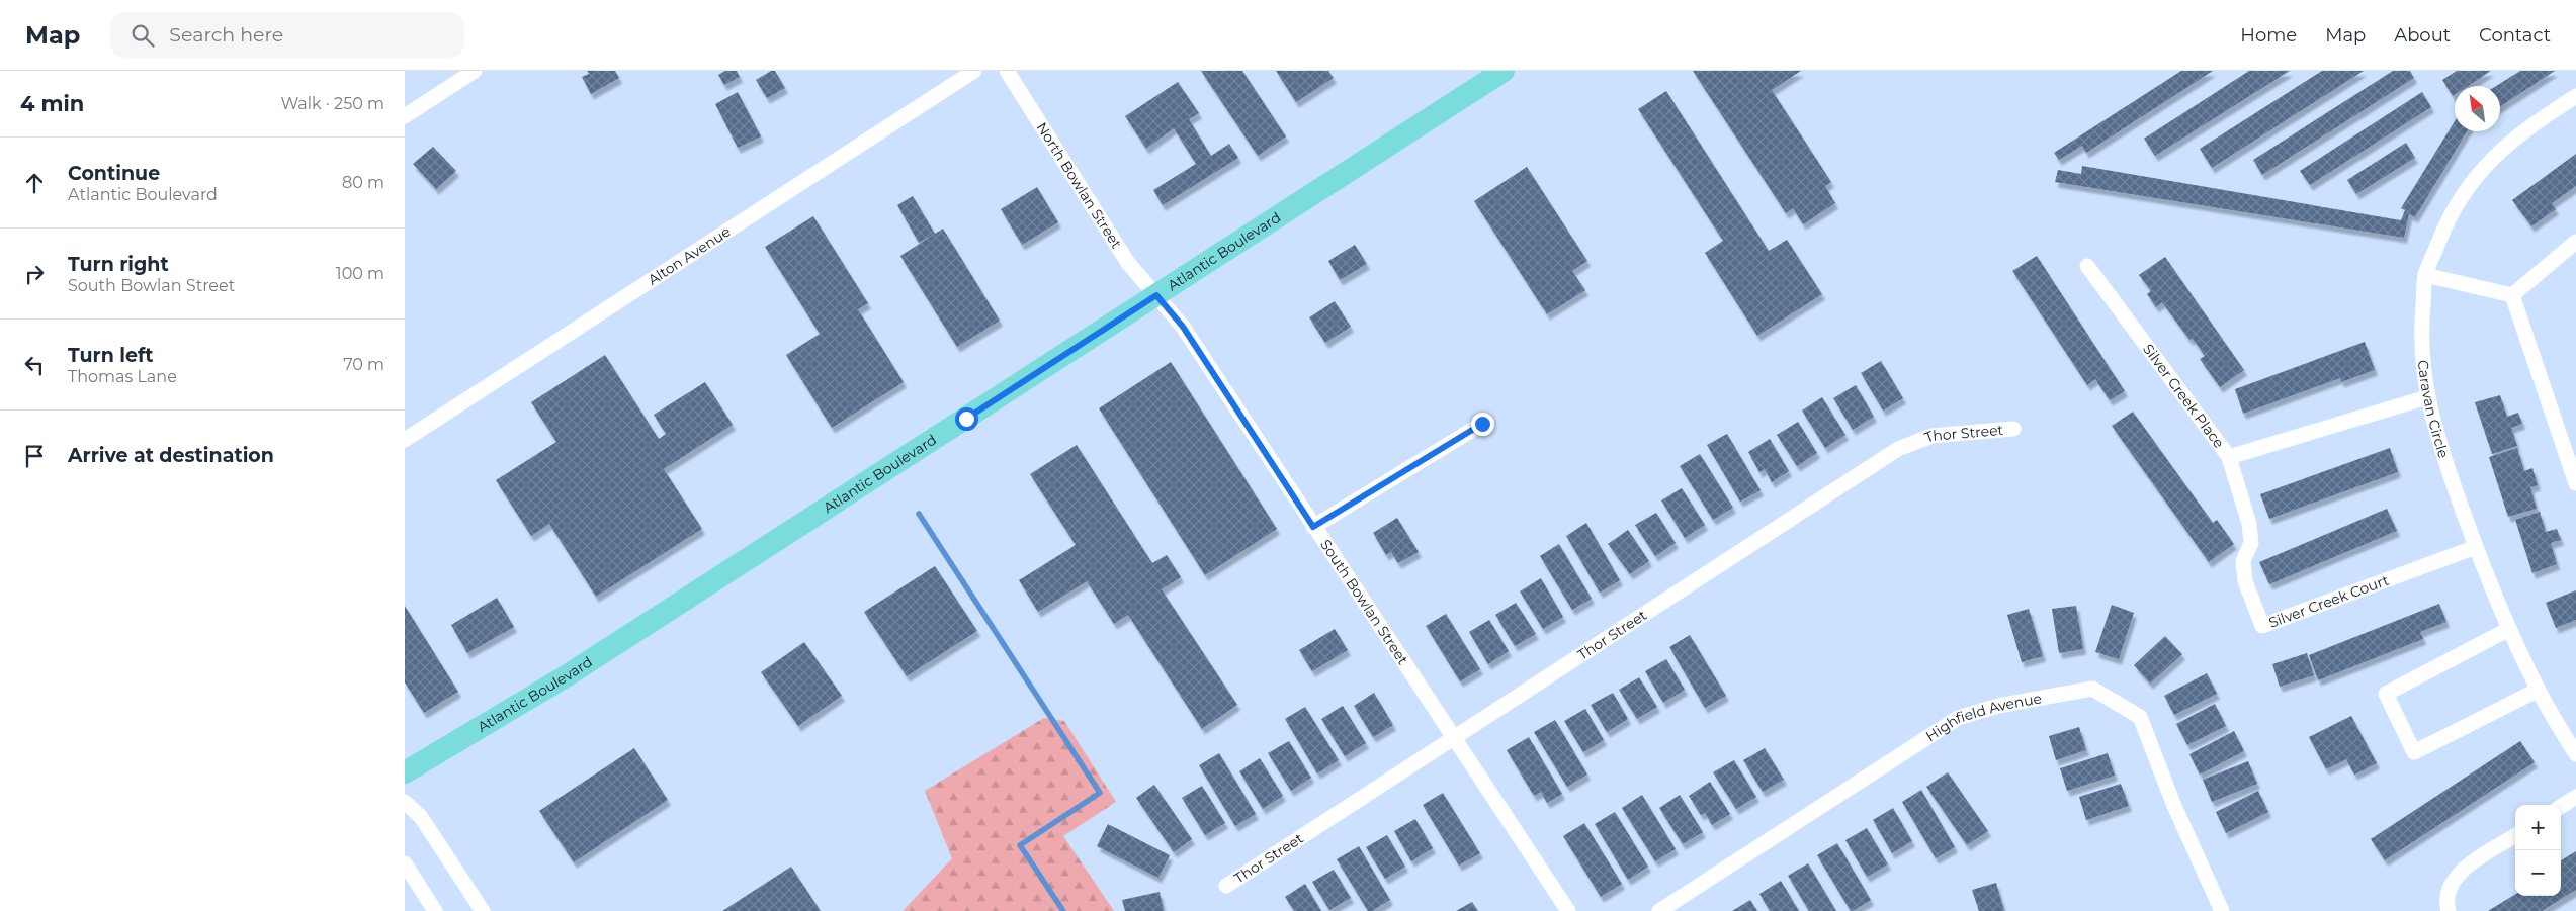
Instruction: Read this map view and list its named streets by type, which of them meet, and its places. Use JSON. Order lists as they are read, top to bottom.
{
  "streets": {
    "main road": ["Atlantic Boulevard"],
    "street": [
      "North Bowlan Street",
      "Alton Avenue",
      "Silver Creek Place",
      "Caravan Circle",
      "Thor Street",
      "South Bowlan Street",
      "Silver Creek Court",
      "Highfield Avenue"
    ]
  },
  "crossings": [
    ["North Bowlan Street", "Atlantic Boulevard"],
    ["North Bowlan Street", "South Bowlan Street"],
    ["Atlantic Boulevard", "South Bowlan Street"],
    ["Silver Creek Place", "Caravan Circle"],
    ["Silver Creek Place", "Silver Creek Court"],
    ["Caravan Circle", "Silver Creek Court"],
    ["Thor Street", "South Bowlan Street"]
  ],
  "north": "top left",
  "page": {
    "header": "Map",
    "search": "Search here",
    "nav": [
      "Home",
      "Map",
      "About",
      "Contact"
    ],
    "heading": ["4 min", "Walk · 250 m"],
    "list": [
      ["Continue", "Atlantic Boulevard", "80 m"],
      ["Turn right", "South Bowlan Street", "100 m"],
      ["Turn left", "Thomas Lane", "70 m"],
      "Arrive at destination"
    ],
    "map_buttons": ["+", "−"]
  }
}
